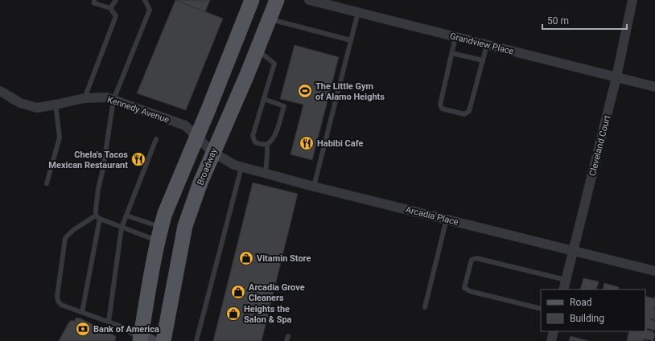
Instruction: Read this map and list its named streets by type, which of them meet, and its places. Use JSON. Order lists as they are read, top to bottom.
{
  "streets": {
    "main road": ["Broadway"],
    "street": [
      "Grandview Place",
      "Kennedy Avenue",
      "Cleveland Court",
      "Arcadia Place"
    ]
  },
  "crossings": [
    ["Grandview Place", "Cleveland Court"],
    ["Kennedy Avenue", "Broadway"],
    ["Kennedy Avenue", "Arcadia Place"],
    ["Cleveland Court", "Arcadia Place"],
    ["Broadway", "Arcadia Place"]
  ],
  "places": {
    "sports": ["The Little Gym of Alamo Heights"],
    "restaurant": ["Habibi Cafe", "Chela's Tacos Mexican Restaurant"],
    "shop": ["Vitamin Store", "Arcadia Grove Cleaners", "Heights the Salon & Spa"],
    "bank": ["Bank of America"]
  },
  "legend": ["Road", "Building"],
  "scale_bar": "50 m"
}
